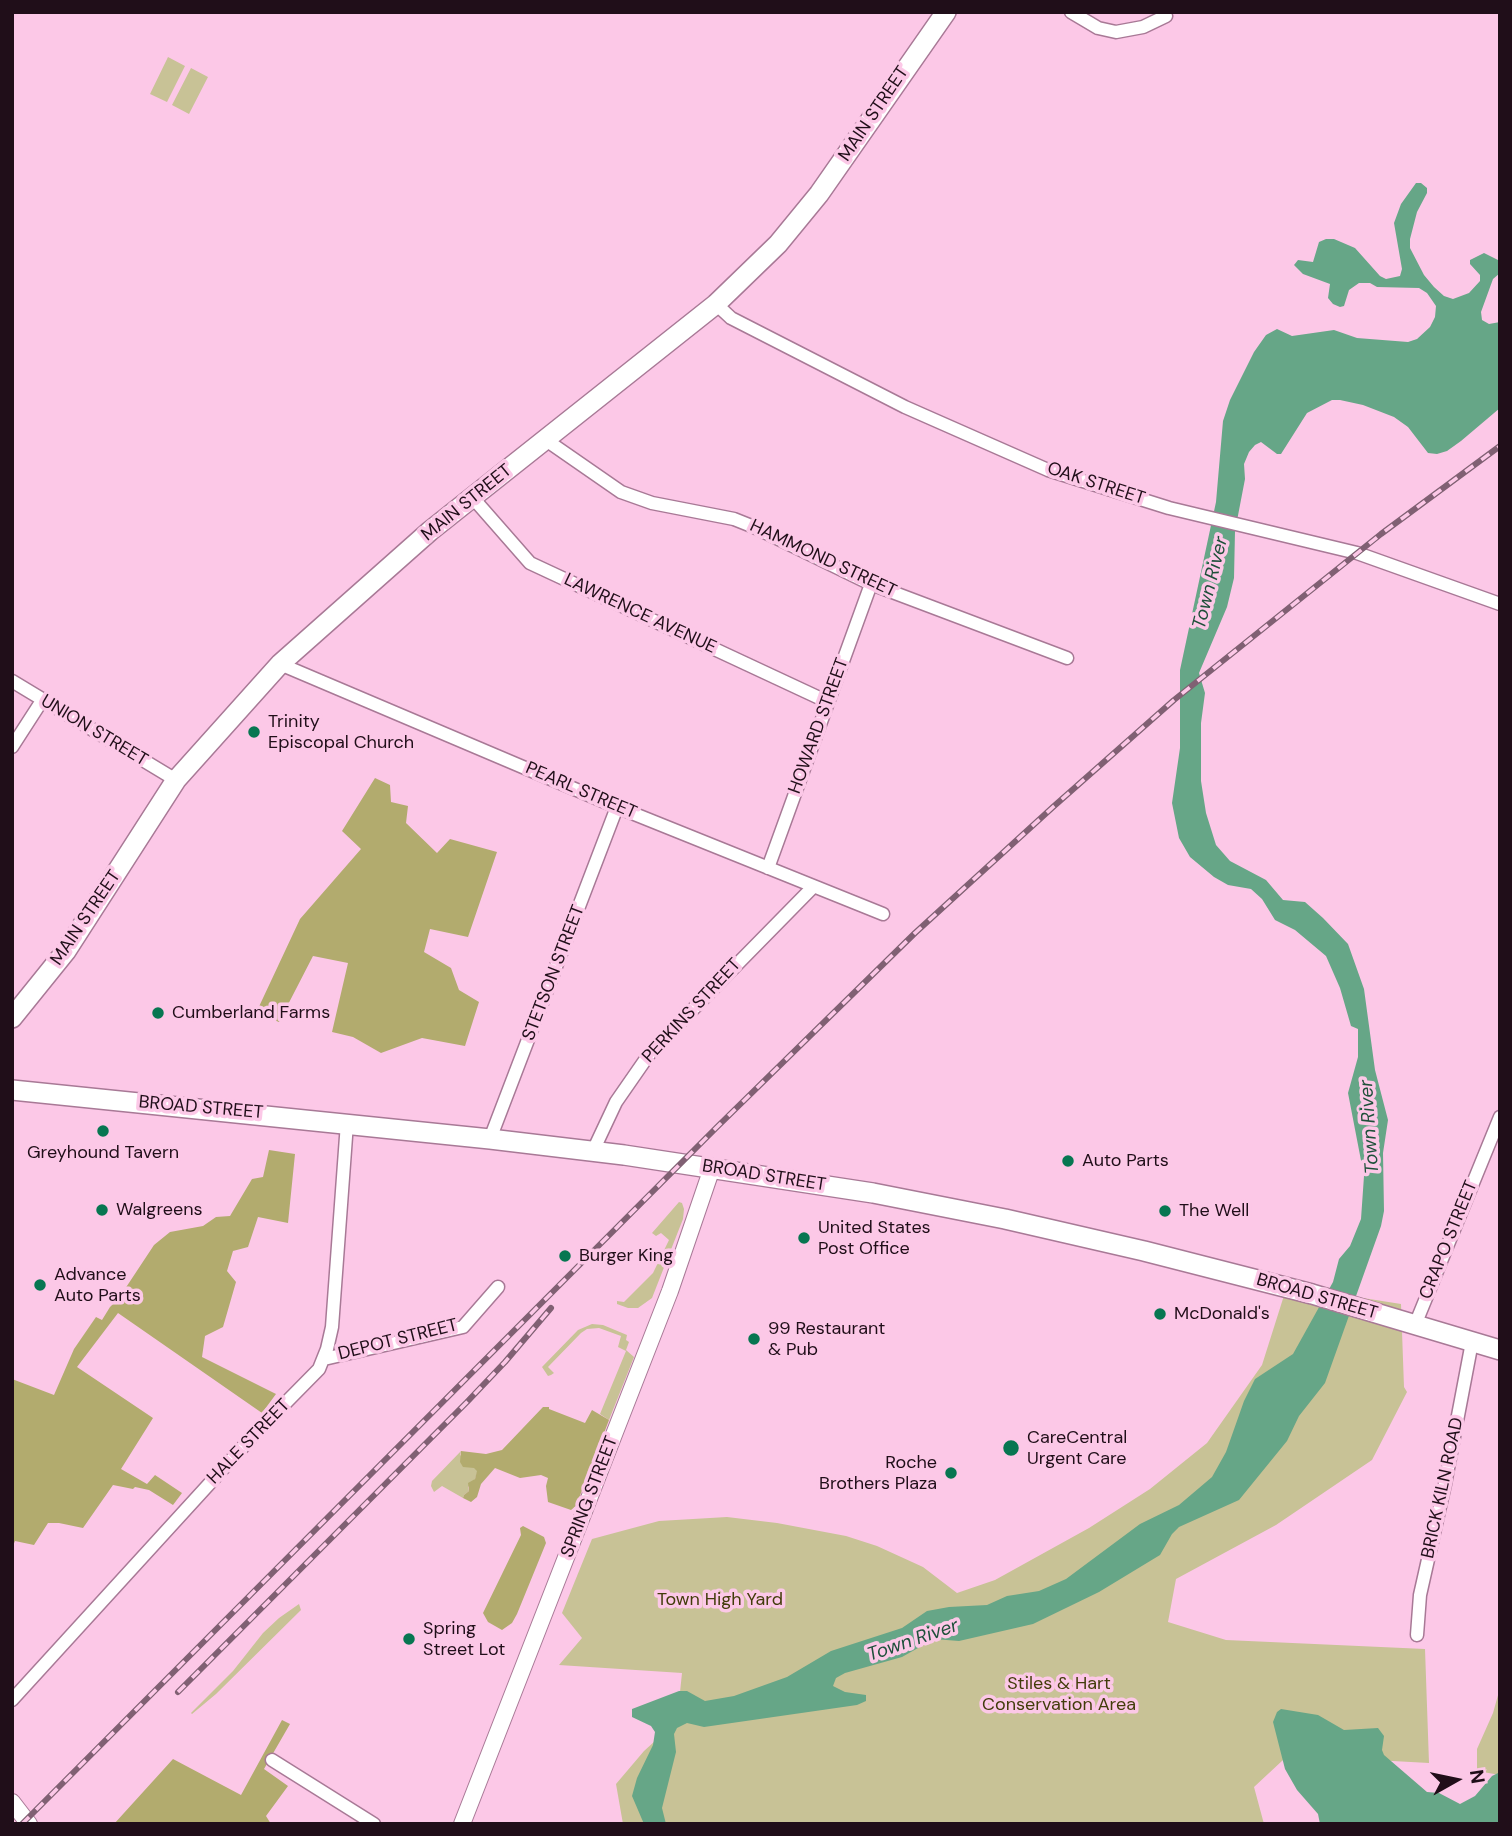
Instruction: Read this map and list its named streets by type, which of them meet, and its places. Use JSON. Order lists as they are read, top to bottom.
{
  "streets": {
    "main road": ["MAIN STREET", "BROAD STREET"],
    "street": [
      "OAK STREET",
      "HAMMOND STREET",
      "LAWRENCE AVENUE",
      "HOWARD STREET",
      "UNION STREET",
      "PEARL STREET",
      "STETSON STREET",
      "PERKINS STREET",
      "CRAPO STREET",
      "DEPOT STREET",
      "HALE STREET",
      "BRICK KILN ROAD",
      "SPRING STREET"
    ]
  },
  "crossings": [
    ["MAIN STREET", "OAK STREET"],
    ["MAIN STREET", "HAMMOND STREET"],
    ["MAIN STREET", "LAWRENCE AVENUE"],
    ["MAIN STREET", "UNION STREET"],
    ["MAIN STREET", "PEARL STREET"],
    ["HAMMOND STREET", "HOWARD STREET"],
    ["LAWRENCE AVENUE", "HOWARD STREET"],
    ["HOWARD STREET", "PEARL STREET"],
    ["PEARL STREET", "STETSON STREET"],
    ["PEARL STREET", "PERKINS STREET"],
    ["STETSON STREET", "BROAD STREET"],
    ["PERKINS STREET", "BROAD STREET"],
    ["BROAD STREET", "CRAPO STREET"],
    ["BROAD STREET", "HALE STREET"],
    ["BROAD STREET", "BRICK KILN ROAD"],
    ["BROAD STREET", "SPRING STREET"],
    ["DEPOT STREET", "HALE STREET"]
  ],
  "water": ["Town River"],
  "parks": ["Town High Yard", "Stiles & Hart Conservation Area"],
  "places": [
    "Trinity Episcopal Church",
    "Cumberland Farms",
    "Greyhound Tavern",
    "Auto Parts",
    "Walgreens",
    "The Well",
    "United States Post Office",
    "Burger King",
    "Advance Auto Parts",
    "McDonald's",
    "99 Restaurant & Pub",
    "CareCentral Urgent Care",
    "Roche Brothers Plaza",
    "Spring Street Lot"
  ],
  "north": "right"
}
